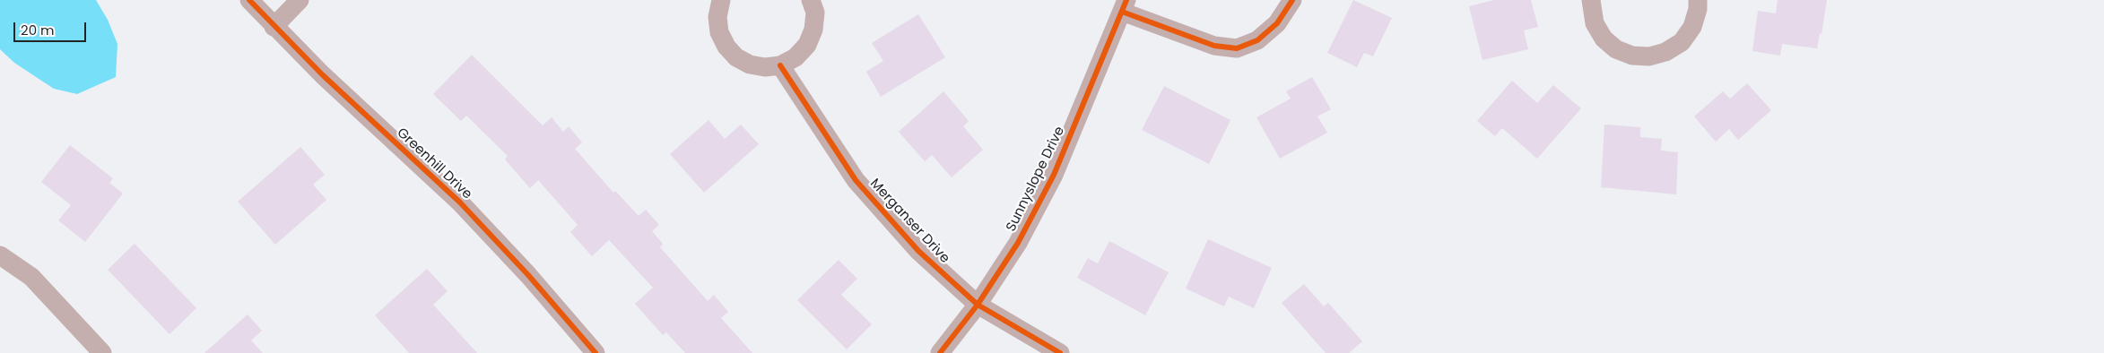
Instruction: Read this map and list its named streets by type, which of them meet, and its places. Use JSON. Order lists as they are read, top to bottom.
{
  "streets": {
    "street": ["Greenhill Drive", "Sunnyslope Drive", "Merganser Drive"]
  },
  "crossings": [
    ["Sunnyslope Drive", "Merganser Drive"]
  ],
  "scale_bar": "20 m"
}
